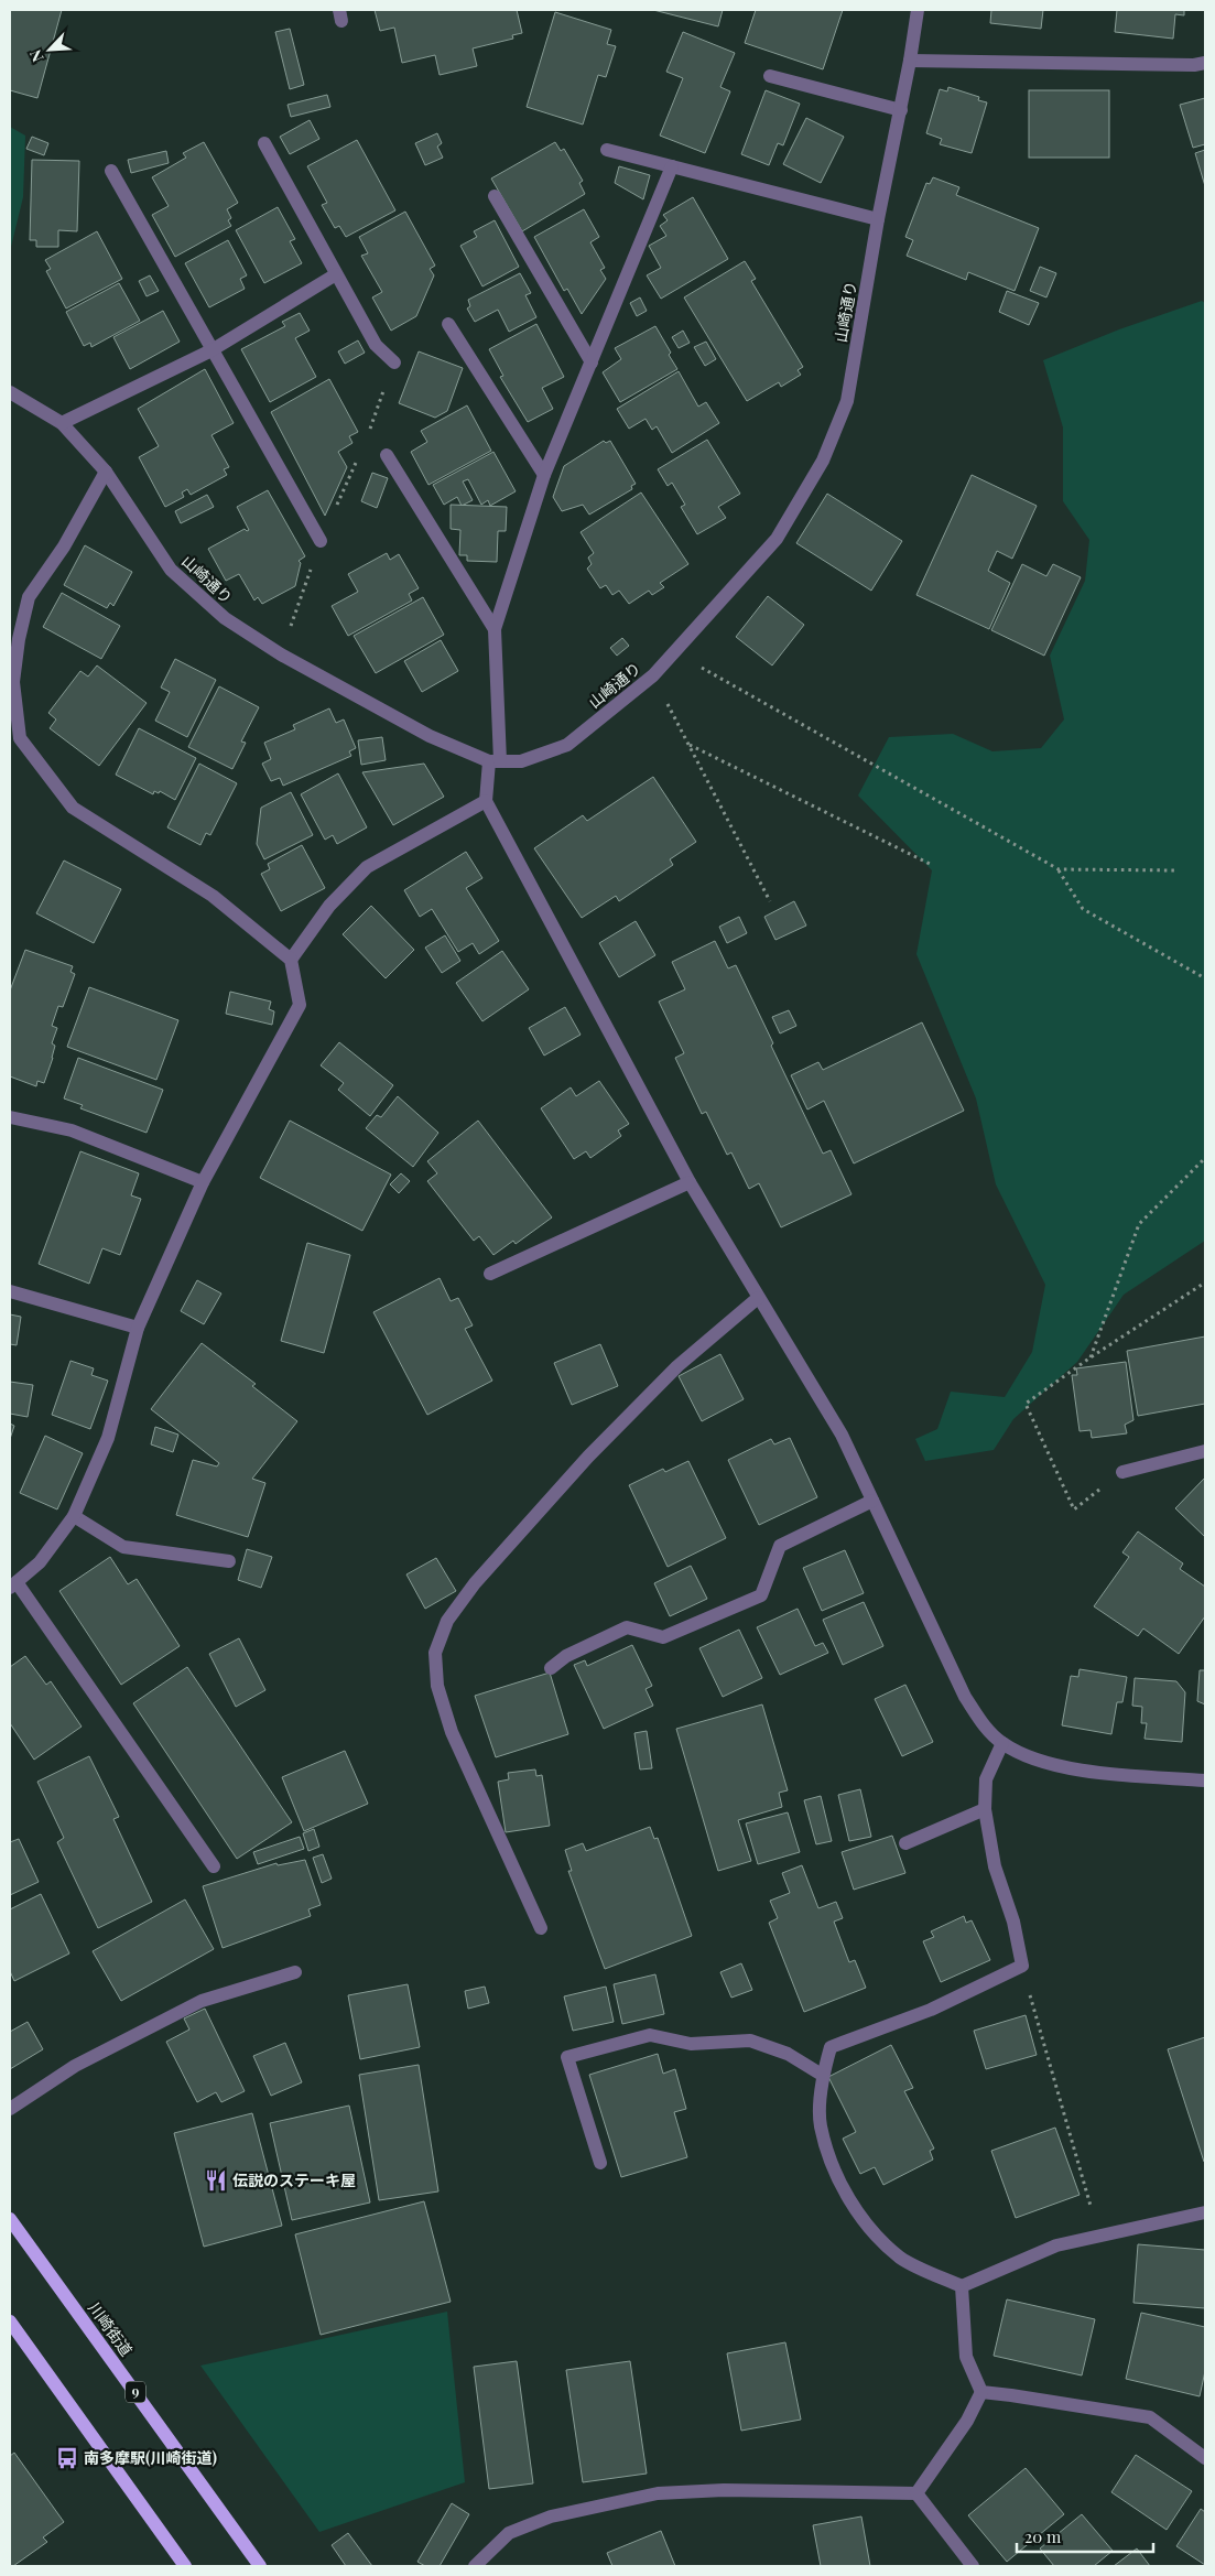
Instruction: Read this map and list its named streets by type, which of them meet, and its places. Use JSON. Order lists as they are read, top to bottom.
{
  "streets": {
    "main road": ["川崎街道", "9"],
    "street": ["山崎通り"]
  },
  "places": {
    "restaurant": ["伝説のステーキ屋"],
    "bus stop": ["南多摩駅(川崎街道)"]
  },
  "scale_bar": "20 m",
  "north": "bottom left"
}
